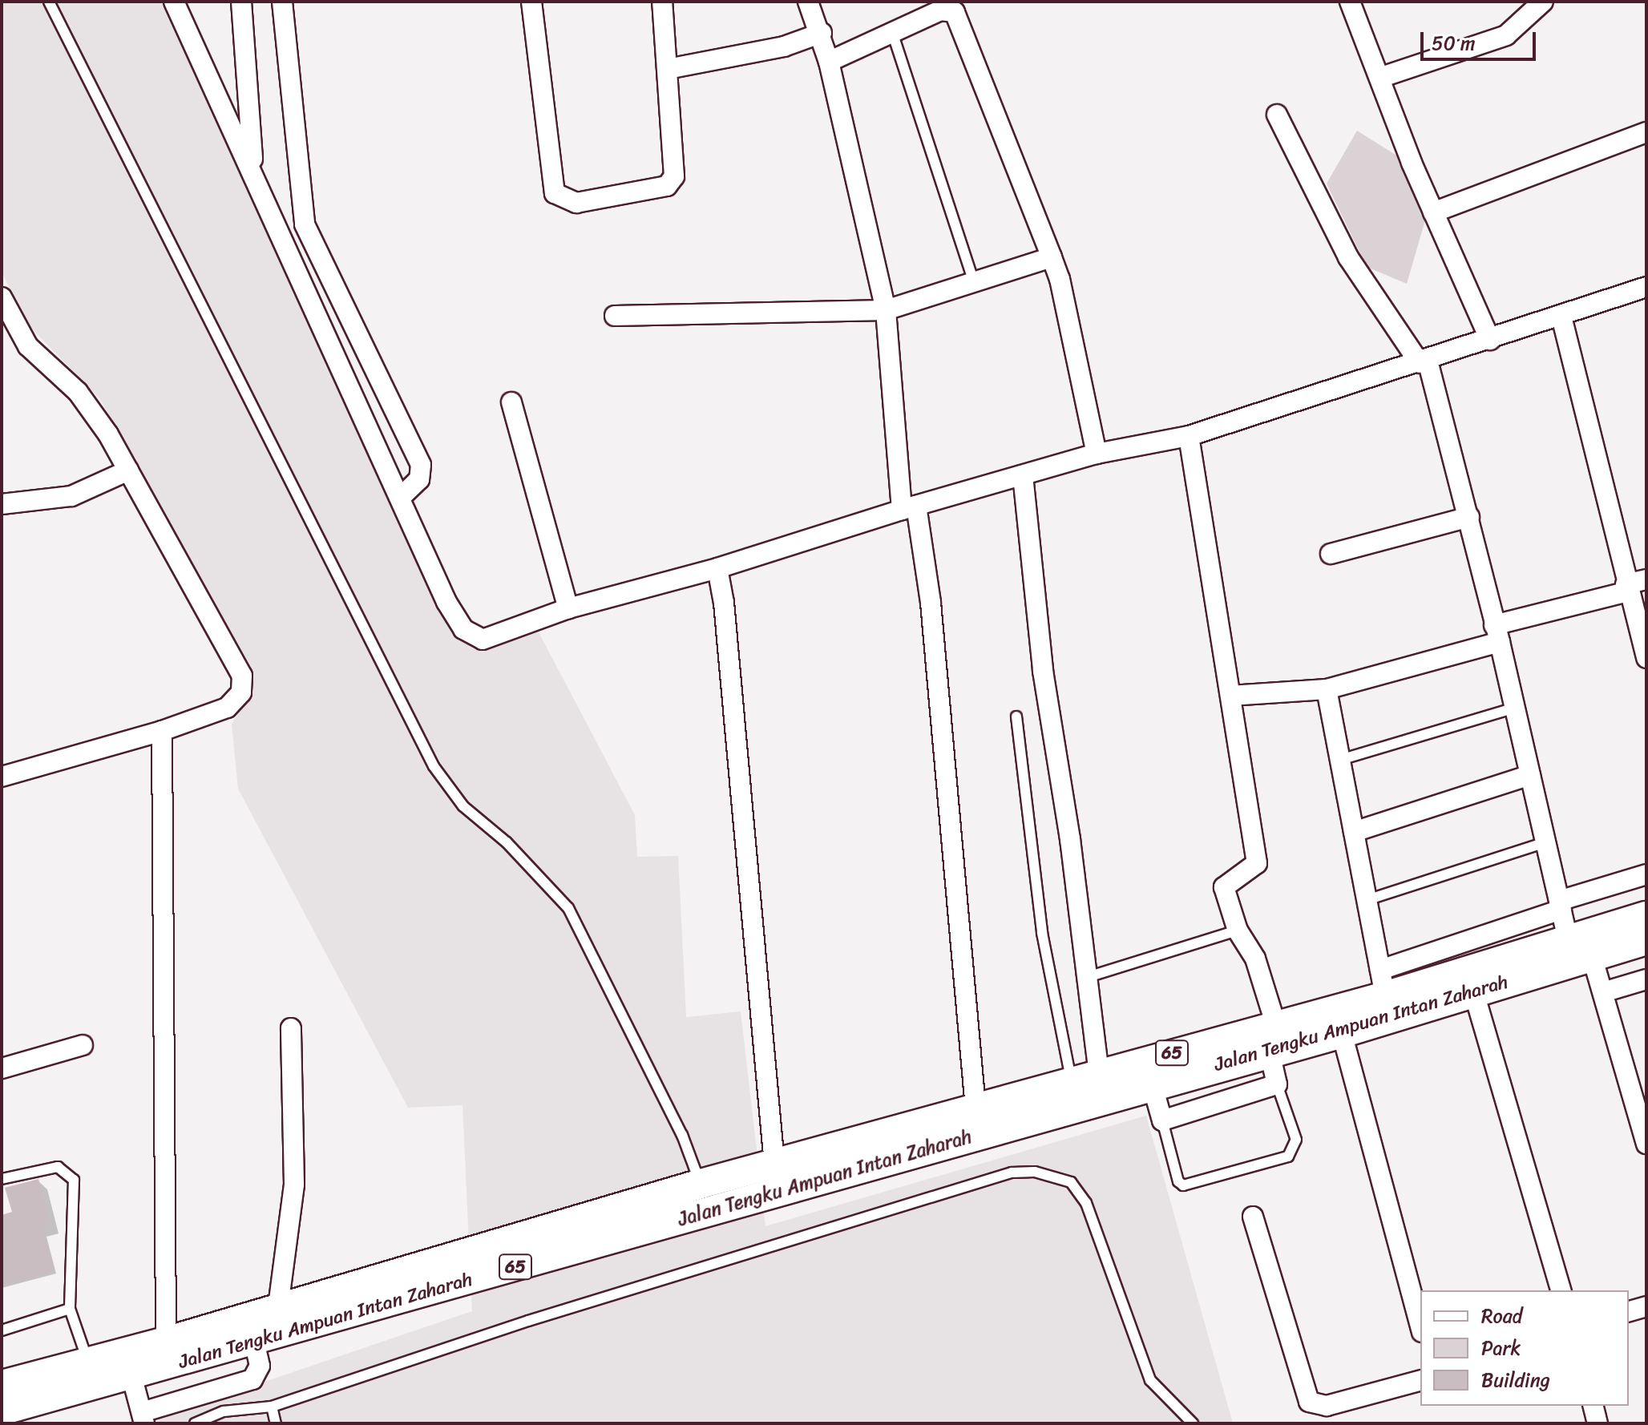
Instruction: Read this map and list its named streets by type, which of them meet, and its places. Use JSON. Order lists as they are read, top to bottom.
{
  "streets": {
    "main road": ["Jalan Tengku Ampuan Intan Zaharah", "65"]
  },
  "legend": ["Road", "Park", "Building"],
  "scale_bar": "50 m"
}
